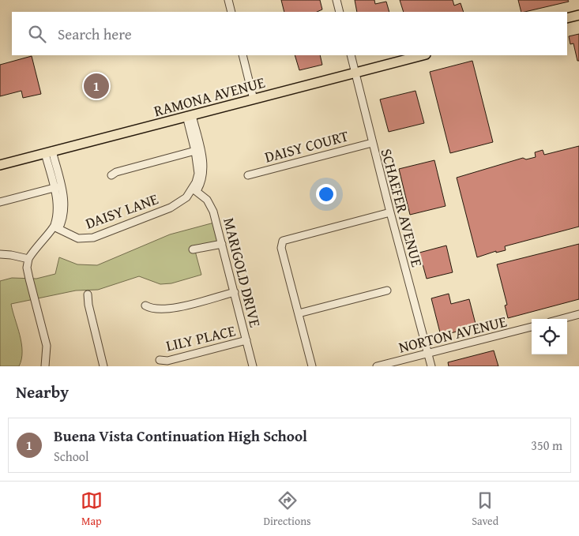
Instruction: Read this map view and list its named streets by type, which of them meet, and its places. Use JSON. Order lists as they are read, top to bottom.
{
  "streets": {
    "main road": ["RAMONA AVENUE"],
    "street": [
      "DAISY COURT",
      "SCHAEFER AVENUE",
      "DAISY LANE",
      "MARIGOLD DRIVE",
      "NORTON AVENUE",
      "LILY PLACE"
    ]
  },
  "crossings": [
    ["RAMONA AVENUE", "SCHAEFER AVENUE"],
    ["DAISY COURT", "SCHAEFER AVENUE"],
    ["SCHAEFER AVENUE", "NORTON AVENUE"],
    ["DAISY LANE", "MARIGOLD DRIVE"],
    ["MARIGOLD DRIVE", "LILY PLACE"]
  ],
  "page": {
    "search": "Search here",
    "pins": "1",
    "heading": "Nearby",
    "list": [
      {
        "mark": "1",
        "name": "Buena Vista Continuation High School",
        "note": "School",
        "value": "350 m"
      }
    ],
    "nav": ["Map", "Directions", "Saved"]
  }
}
